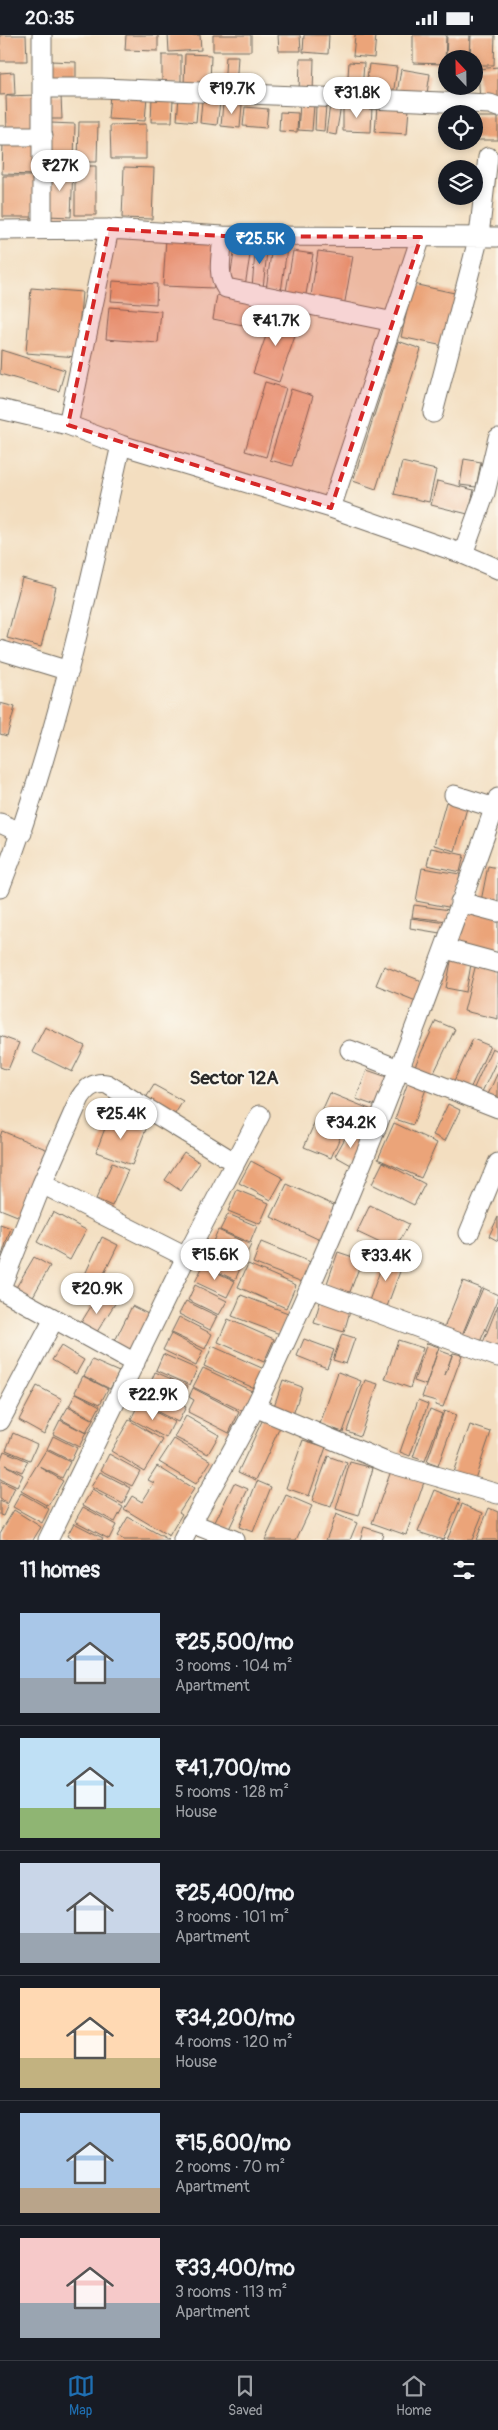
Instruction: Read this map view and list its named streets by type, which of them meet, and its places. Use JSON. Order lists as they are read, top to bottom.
{
  "districts": ["Sector 12A"],
  "north": "top",
  "page": {
    "status": "20:35",
    "price": [
      "₹19.7K",
      "₹31.8K",
      "₹27K",
      "₹25.5K",
      "₹41.7K",
      "₹25.4K",
      "₹34.2K",
      "₹15.6K",
      "₹33.4K",
      "₹20.9K",
      "₹22.9K"
    ],
    "heading": "11 homes",
    "list": [
      {
        "name": "₹25,500/mo",
        "note": "3 rooms · 104 m² · Apartment"
      },
      {
        "name": "₹41,700/mo",
        "note": "5 rooms · 128 m² · House"
      },
      {
        "name": "₹25,400/mo",
        "note": "3 rooms · 101 m² · Apartment"
      },
      {
        "name": "₹34,200/mo",
        "note": "4 rooms · 120 m² · House"
      },
      {
        "name": "₹15,600/mo",
        "note": "2 rooms · 70 m² · Apartment"
      },
      {
        "name": "₹33,400/mo",
        "note": "3 rooms · 113 m² · Apartment"
      }
    ],
    "tabs": ["Map", "Saved", "Home"]
  }
}
